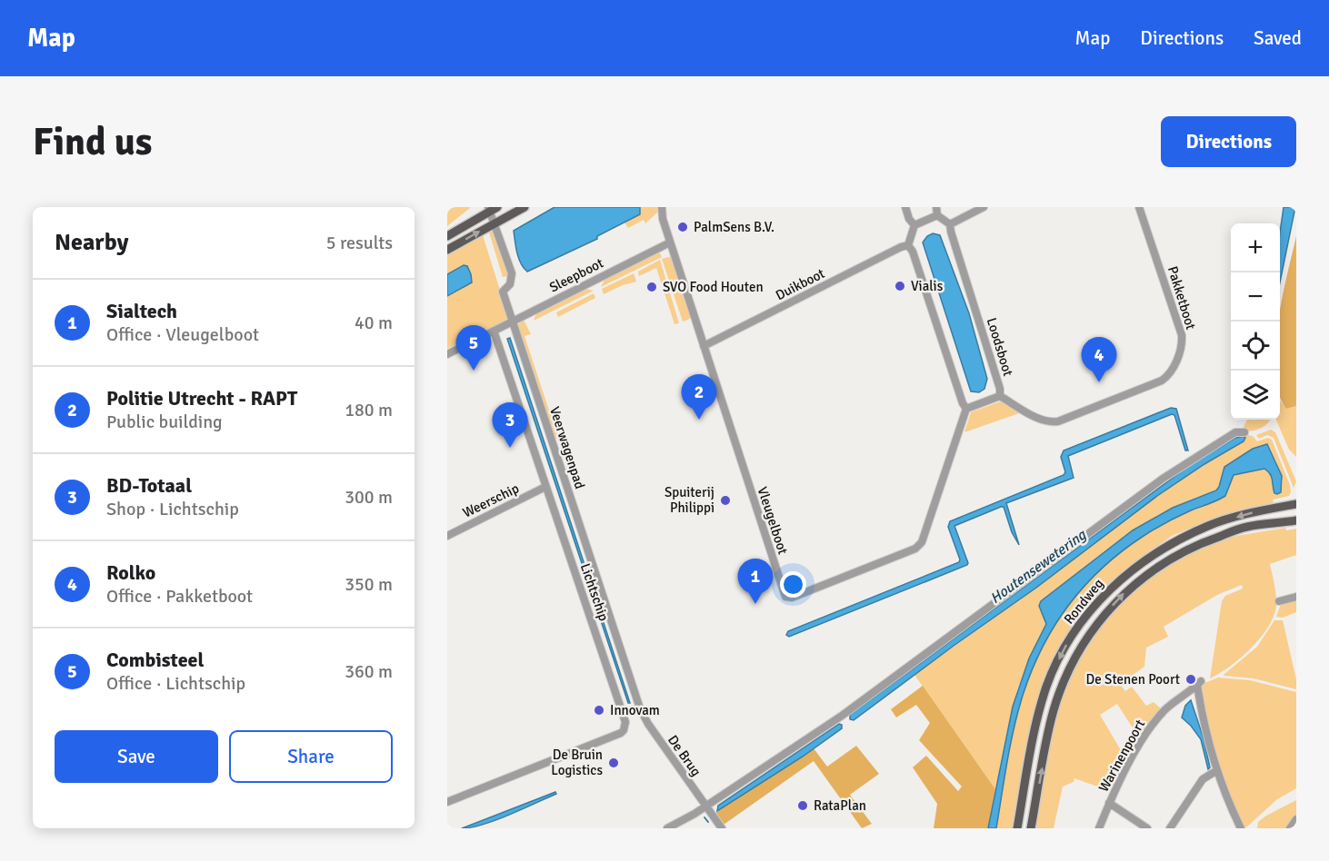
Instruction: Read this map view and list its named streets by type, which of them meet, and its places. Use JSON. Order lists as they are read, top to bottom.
{
  "streets": {
    "main road": ["Rondweg"],
    "street": [
      "Sleepboot",
      "Duikboot",
      "Pakketboot",
      "Loodsboot",
      "Veerwagenpad",
      "Weerschip",
      "Vleugelboot",
      "Lichtschip",
      "De Brug",
      "Warinenpoort"
    ]
  },
  "crossings": [
    ["Sleepboot", "Veerwagenpad"],
    ["Sleepboot", "Vleugelboot"],
    ["Sleepboot", "Lichtschip"],
    ["Duikboot", "Vleugelboot"],
    ["Pakketboot", "Loodsboot"],
    ["Loodsboot", "Vleugelboot"],
    ["Veerwagenpad", "De Brug"],
    ["Weerschip", "Lichtschip"]
  ],
  "water": ["Houtensewetering"],
  "places": [
    "PalmSens B.V.",
    "Vialis",
    "SVO Food Houten",
    "Spuiterij Philippi",
    "De Stenen Poort",
    "Innovam",
    "De Bruin Logistics",
    "RataPlan"
  ],
  "page": {
    "header": "Map",
    "nav": ["Map", "Directions", "Saved"],
    "buttons": [
      "Directions",
      ["Save", "Share"]
    ],
    "title": "Find us",
    "heading": ["Nearby", "5 results"],
    "map_buttons": ["+", "−"],
    "list": [
      {
        "mark": "1",
        "name": "Sialtech",
        "note": "Office · Vleugelboot",
        "value": "40 m"
      },
      {
        "mark": "2",
        "name": "Politie Utrecht - RAPT",
        "note": "Public building",
        "value": "180 m"
      },
      {
        "mark": "3",
        "name": "BD-Totaal",
        "note": "Shop · Lichtschip",
        "value": "300 m"
      },
      {
        "mark": "4",
        "name": "Rolko",
        "note": "Office · Pakketboot",
        "value": "350 m"
      },
      {
        "mark": "5",
        "name": "Combisteel",
        "note": "Office · Lichtschip",
        "value": "360 m"
      }
    ],
    "pins": [
      "5",
      "4",
      "2",
      "3",
      "1"
    ]
  }
}
